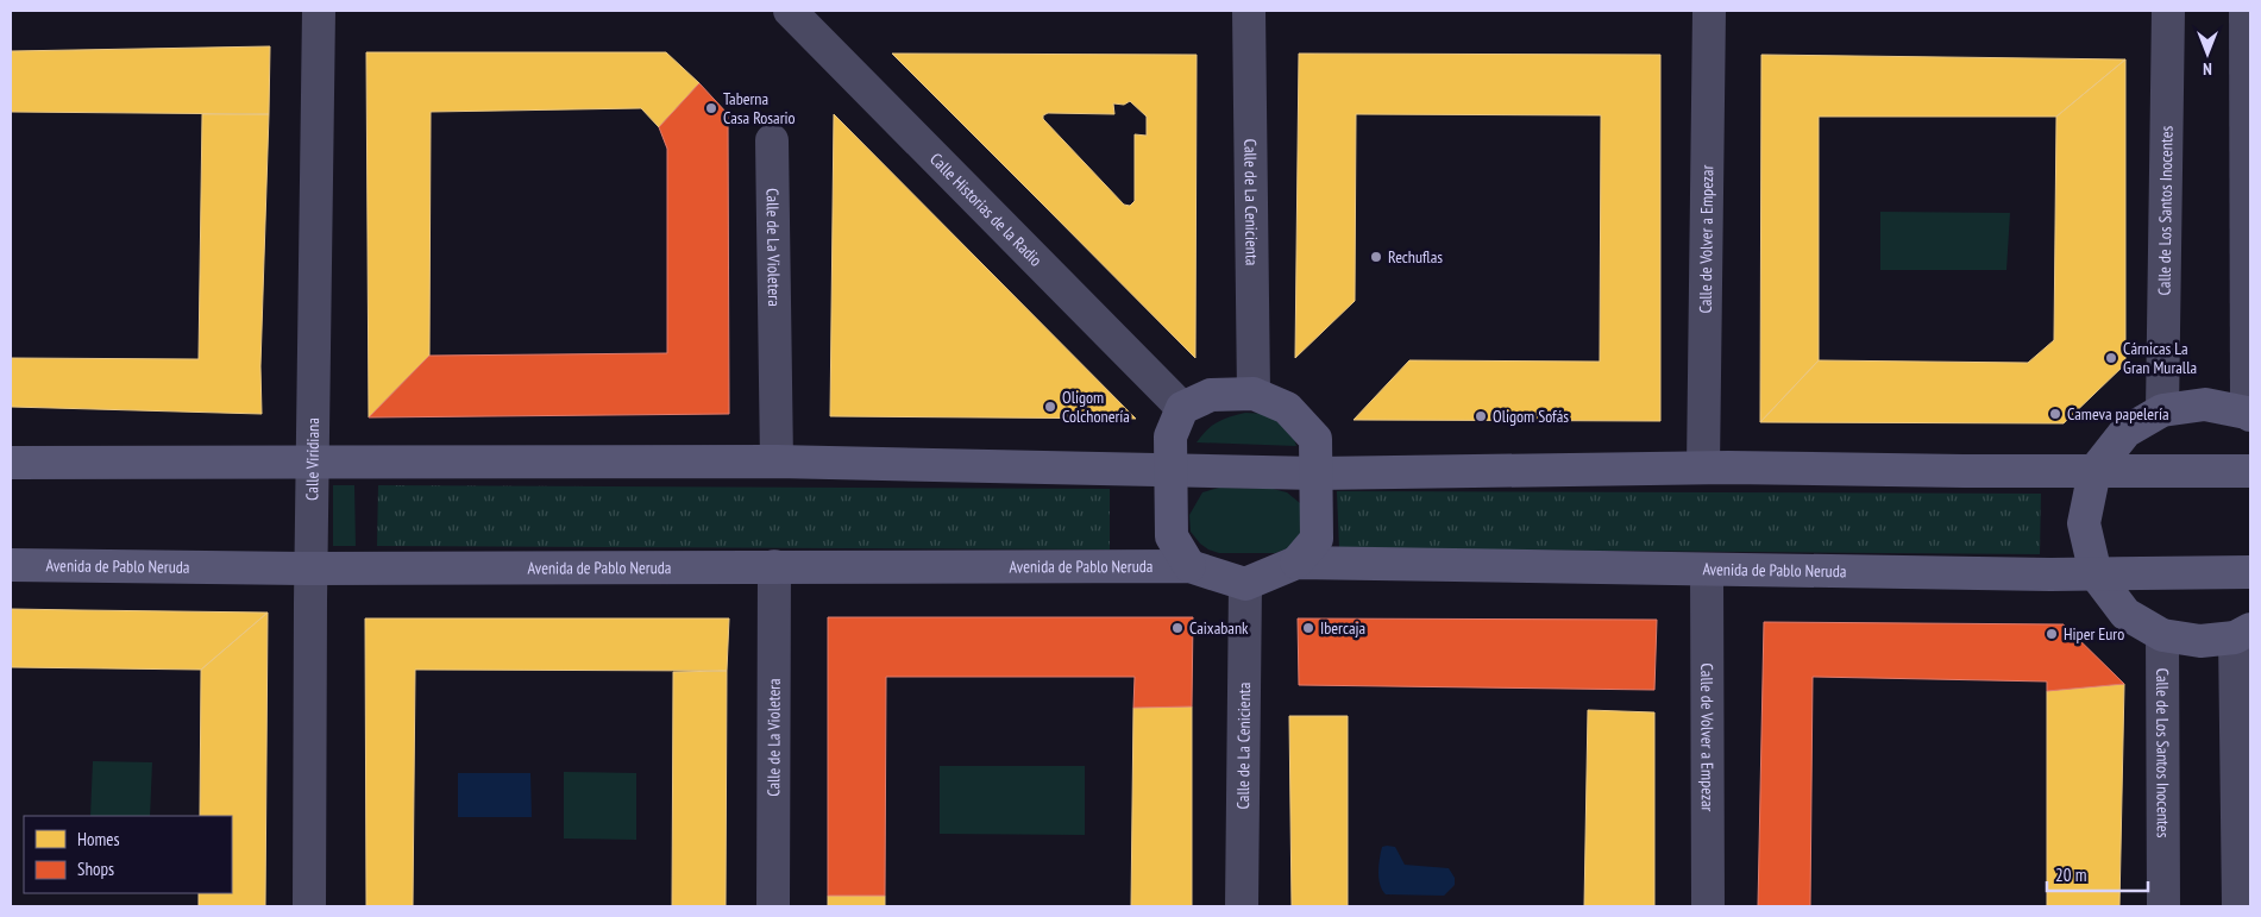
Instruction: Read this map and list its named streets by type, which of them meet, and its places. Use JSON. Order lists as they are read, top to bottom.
{
  "streets": {
    "main road": ["Avenida de Pablo Neruda"],
    "street": [
      "Calle de La Cenicienta",
      "Calle Historias de la Radio",
      "Calle de Los Santos Inocentes",
      "Calle de Volver a Empezar",
      "Calle de La Violetera",
      "Calle Viridiana"
    ]
  },
  "crossings": [
    ["Calle de La Cenicienta", "Avenida de Pablo Neruda"],
    ["Calle Historias de la Radio", "Avenida de Pablo Neruda"],
    ["Calle de Volver a Empezar", "Avenida de Pablo Neruda"],
    ["Calle de La Violetera", "Avenida de Pablo Neruda"],
    ["Calle Viridiana", "Avenida de Pablo Neruda"]
  ],
  "places": [
    "Taberna Casa Rosario",
    "Rechuflas",
    "Cárnicas La Gran Muralla",
    "Oligom Colchonería",
    "Cameva papelería",
    "Oligom Sofás",
    "Caixabank",
    "Ibercaja",
    "Hiper Euro"
  ],
  "legend": ["Homes", "Shops"],
  "scale_bar": "20 m",
  "north": "bottom"
}
